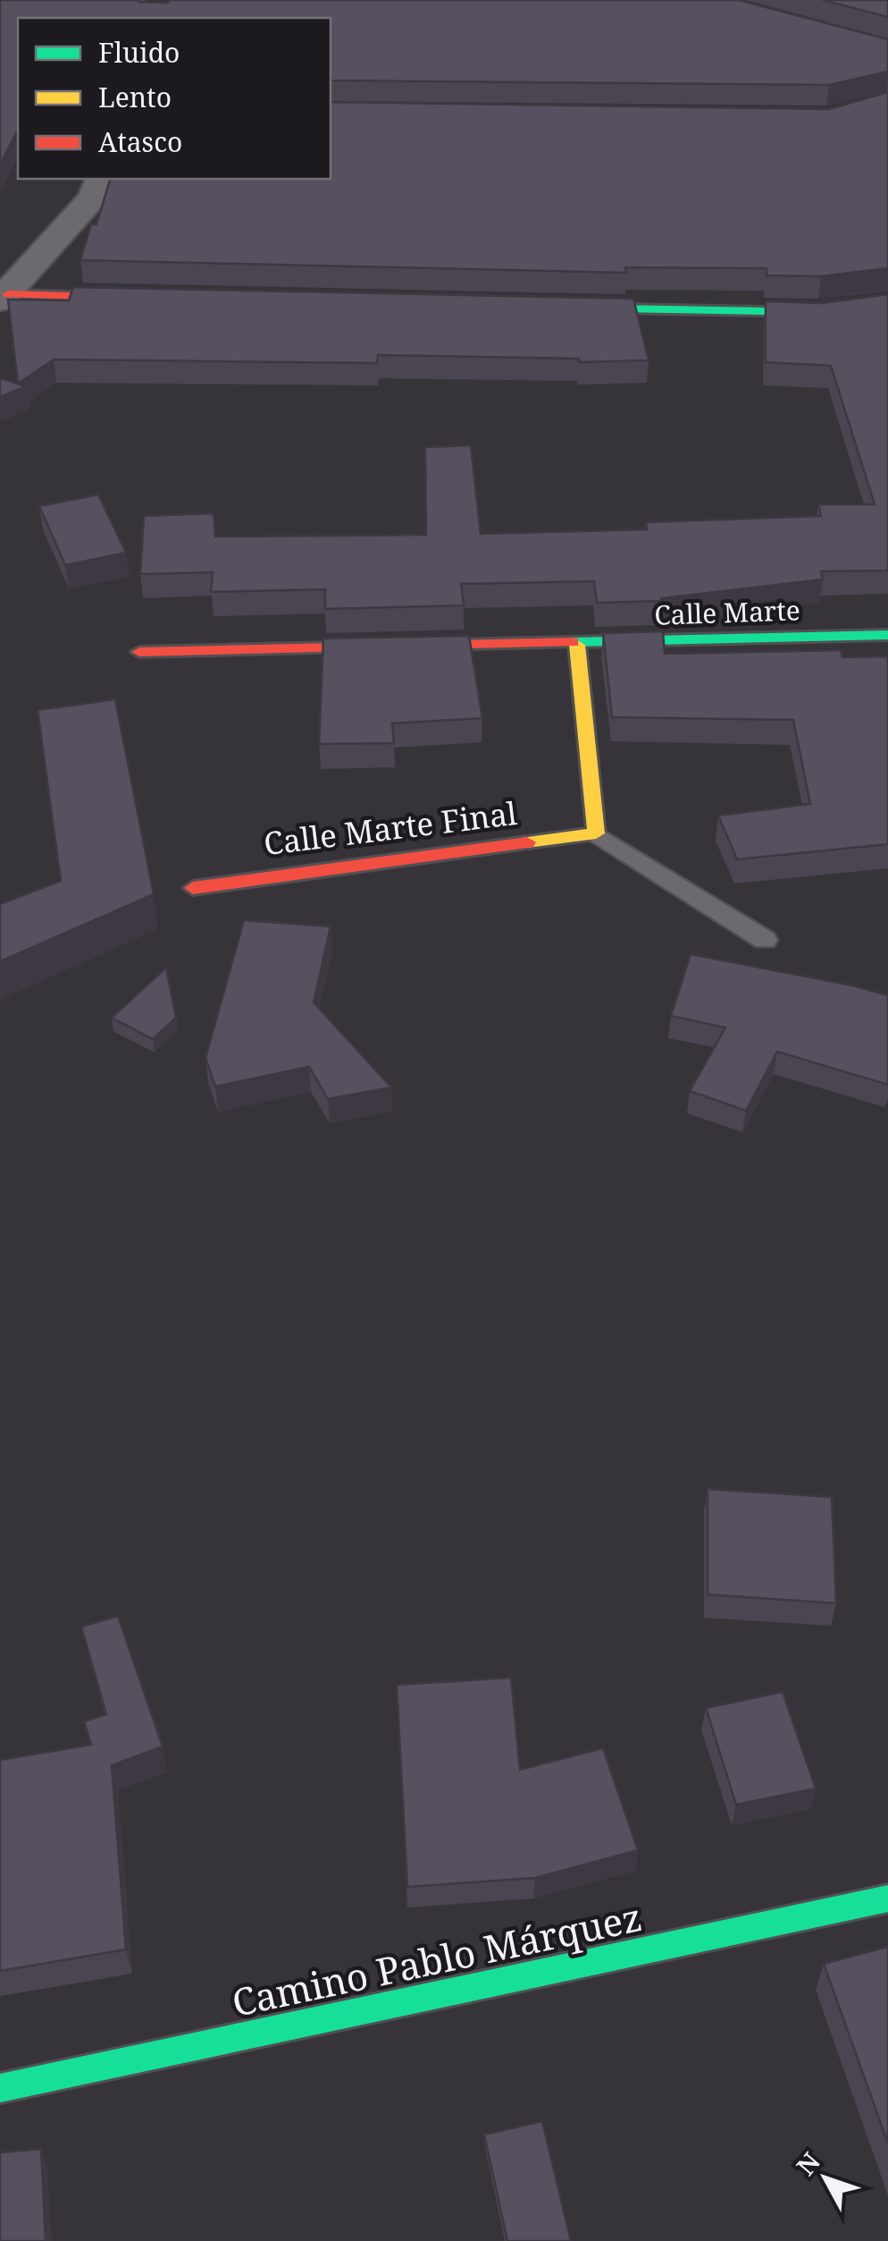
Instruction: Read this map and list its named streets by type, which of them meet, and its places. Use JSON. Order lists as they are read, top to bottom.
{
  "streets": {
    "street": ["Calle Marte", "Calle Marte Final", "Camino Pablo Márquez"]
  },
  "legend": ["Fluido", "Lento", "Atasco"],
  "north": "top left"
}
